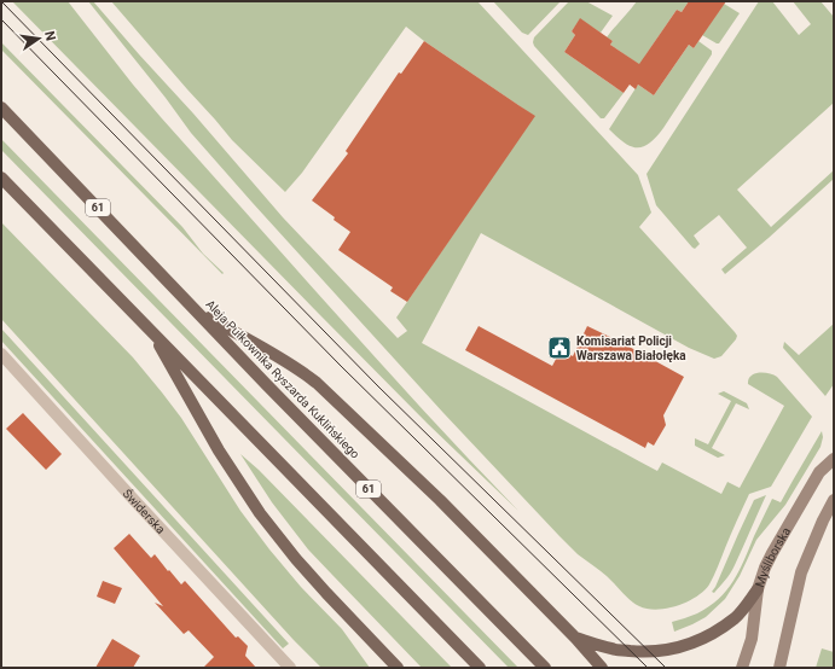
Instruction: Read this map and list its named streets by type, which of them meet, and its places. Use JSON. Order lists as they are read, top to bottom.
{
  "streets": {
    "main road": ["61", "Aleja Pułkownika Ryszarda Kuklińskiego"],
    "street": ["Świderska", "Myśliborska"]
  },
  "places": {
    "public building": ["Komisariat Policji Warszawa Białołęka"]
  },
  "north": "right"
}
